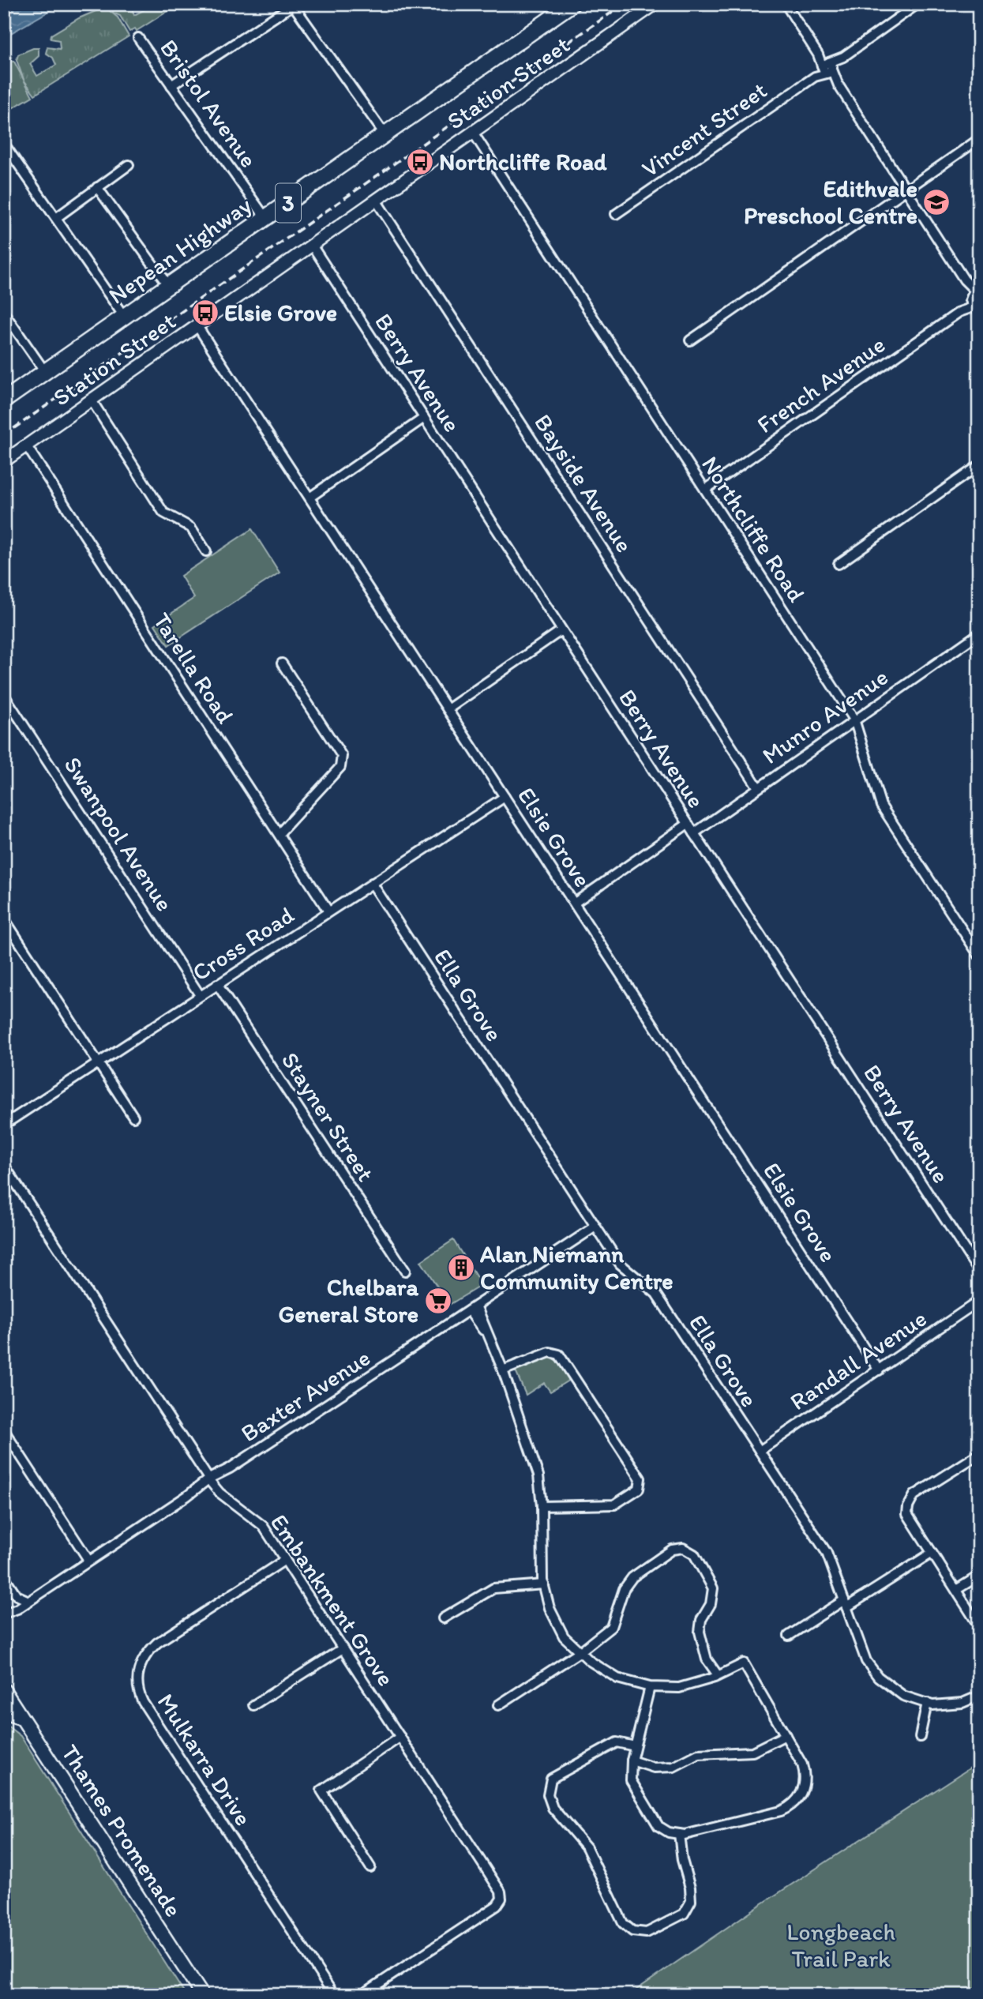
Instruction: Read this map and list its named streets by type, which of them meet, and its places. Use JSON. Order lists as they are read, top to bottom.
{
  "streets": {
    "highway": ["3", "Nepean Highway"],
    "main road": ["Thames Promenade"],
    "street": [
      "Station Street",
      "Bristol Avenue",
      "Vincent Street",
      "Berry Avenue",
      "French Avenue",
      "Bayside Avenue",
      "Northcliffe Road",
      "Tarella Road",
      "Munro Avenue",
      "Swanpool Avenue",
      "Elsie Grove",
      "Cross Road",
      "Ella Grove",
      "Stayner Street",
      "Randall Avenue",
      "Baxter Avenue",
      "Embankment Grove",
      "Mulkarra Drive"
    ]
  },
  "crossings": [
    ["Station Street", "Berry Avenue"],
    ["Station Street", "Bayside Avenue"],
    ["Station Street", "Northcliffe Road"],
    ["Station Street", "Tarella Road"],
    ["Station Street", "Elsie Grove"],
    ["Bristol Avenue", "Nepean Highway"],
    ["Berry Avenue", "Munro Avenue"],
    ["French Avenue", "Northcliffe Road"],
    ["Bayside Avenue", "Munro Avenue"],
    ["Northcliffe Road", "Munro Avenue"],
    ["Tarella Road", "Cross Road"],
    ["Swanpool Avenue", "Cross Road"],
    ["Elsie Grove", "Cross Road"],
    ["Elsie Grove", "Randall Avenue"],
    ["Cross Road", "Ella Grove"],
    ["Cross Road", "Stayner Street"],
    ["Ella Grove", "Randall Avenue"],
    ["Ella Grove", "Baxter Avenue"],
    ["Baxter Avenue", "Embankment Grove"],
    ["Embankment Grove", "Mulkarra Drive"]
  ],
  "parks": ["Longbeach Trail Park"],
  "places": {
    "bus stop": ["Northcliffe Road", "Elsie Grove"],
    "school or university": ["Edithvale Preschool Centre"],
    "building": ["Alan Niemann Community Centre"],
    "supermarket": ["Chelbara General Store"]
  }
}
